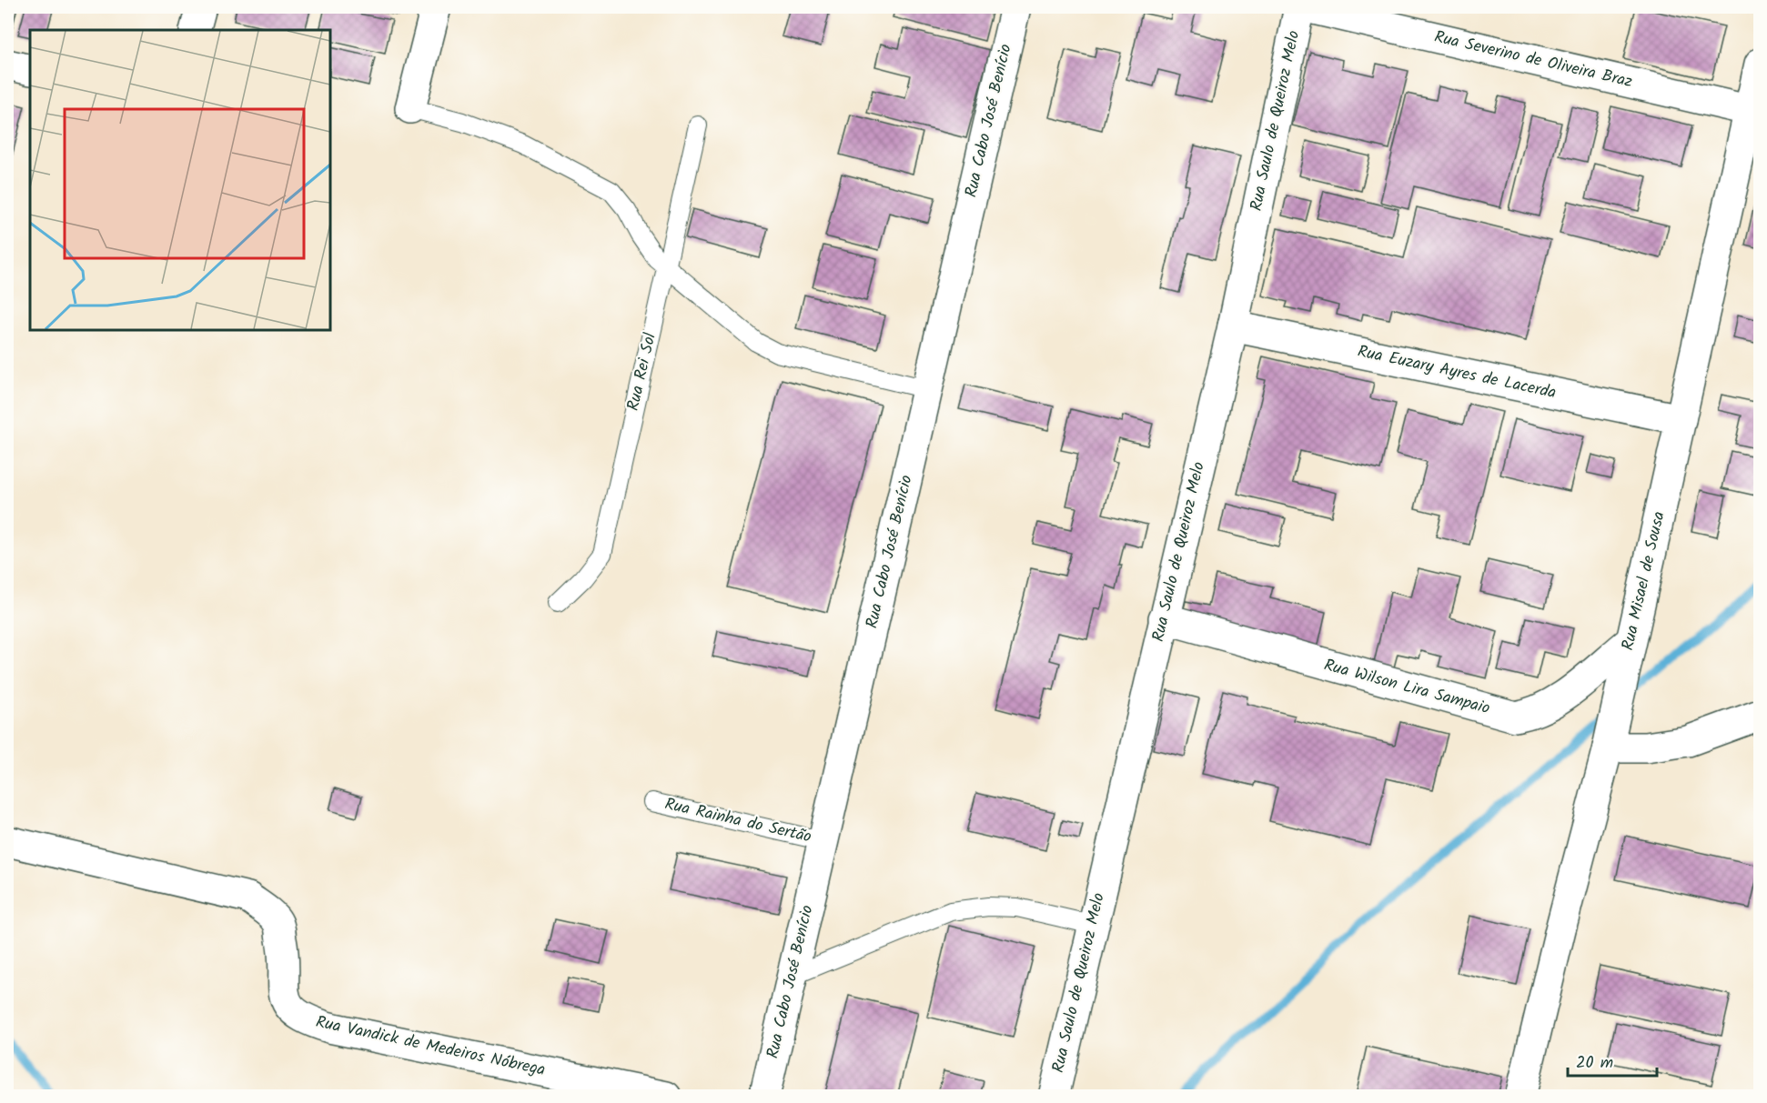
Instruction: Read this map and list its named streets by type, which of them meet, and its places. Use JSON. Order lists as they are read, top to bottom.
{
  "streets": {
    "street": [
      "Rua Severino de Oliveira Braz",
      "Rua Cabo José Benício",
      "Rua Saulo de Queiroz Melo",
      "Rua Euzary Ayres de Lacerda",
      "Rua Misael de Sousa",
      "Rua Wilson Lira Sampaio",
      "Rua Vandick de Medeiros Nóbrega"
    ],
    "lane": ["Rua Rei Sol", "Rua Rainha do Sertão"]
  },
  "crossings": [
    ["Rua Severino de Oliveira Braz", "Rua Misael de Sousa"],
    ["Rua Cabo José Benício", "Rua Rainha do Sertão"],
    ["Rua Saulo de Queiroz Melo", "Rua Euzary Ayres de Lacerda"],
    ["Rua Saulo de Queiroz Melo", "Rua Wilson Lira Sampaio"],
    ["Rua Euzary Ayres de Lacerda", "Rua Misael de Sousa"],
    ["Rua Misael de Sousa", "Rua Wilson Lira Sampaio"]
  ],
  "scale_bar": "20 m"
}
